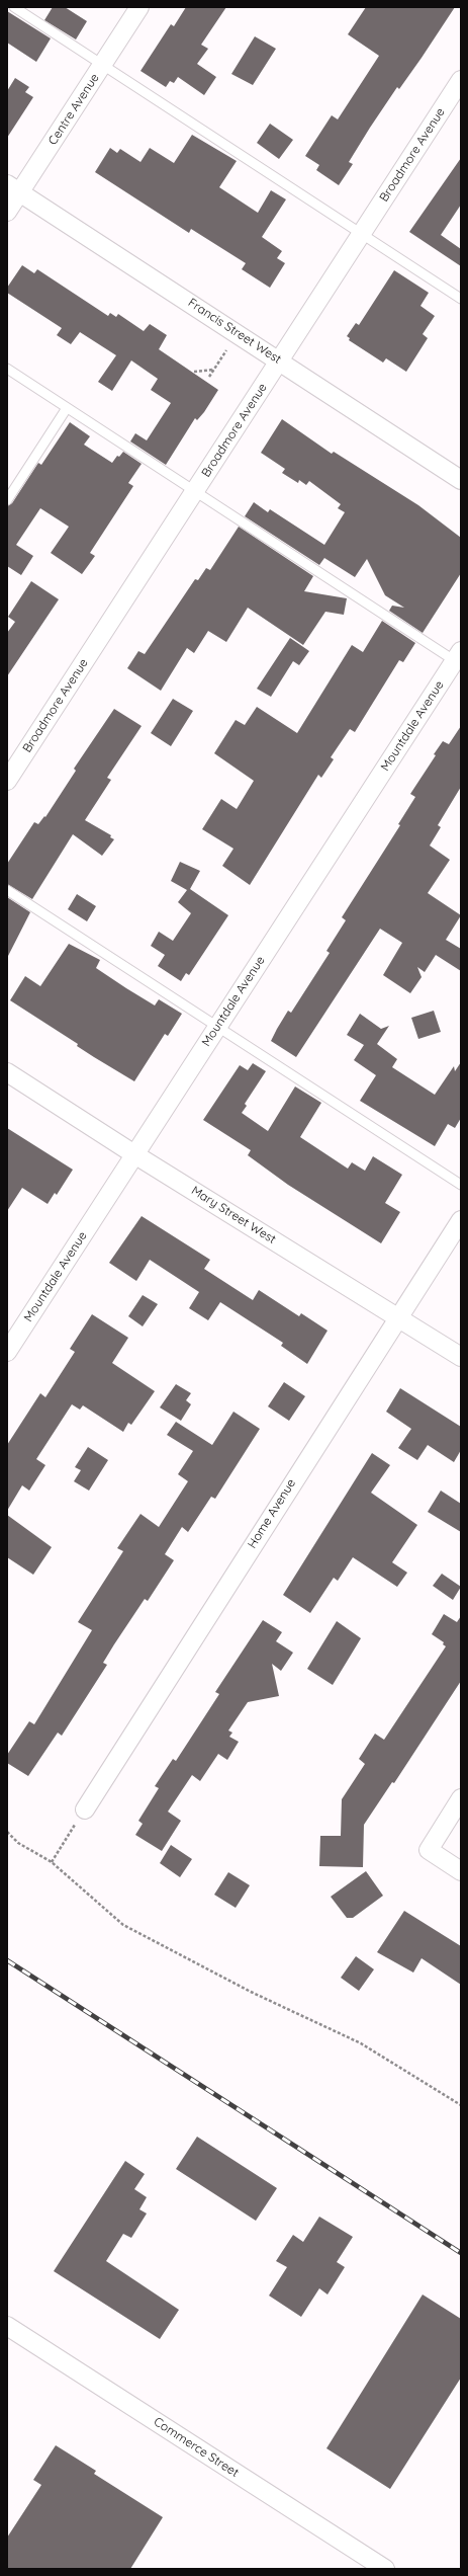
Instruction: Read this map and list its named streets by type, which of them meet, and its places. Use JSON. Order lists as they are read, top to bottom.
{
  "streets": {
    "street": [
      "Centre Avenue",
      "Broadmore Avenue",
      "Francis Street West",
      "Mountdale Avenue",
      "Mary Street West",
      "Home Avenue",
      "Commerce Street"
    ]
  },
  "crossings": [
    ["Centre Avenue", "Francis Street West"],
    ["Broadmore Avenue", "Francis Street West"],
    ["Mountdale Avenue", "Mary Street West"],
    ["Mary Street West", "Home Avenue"]
  ]
}
